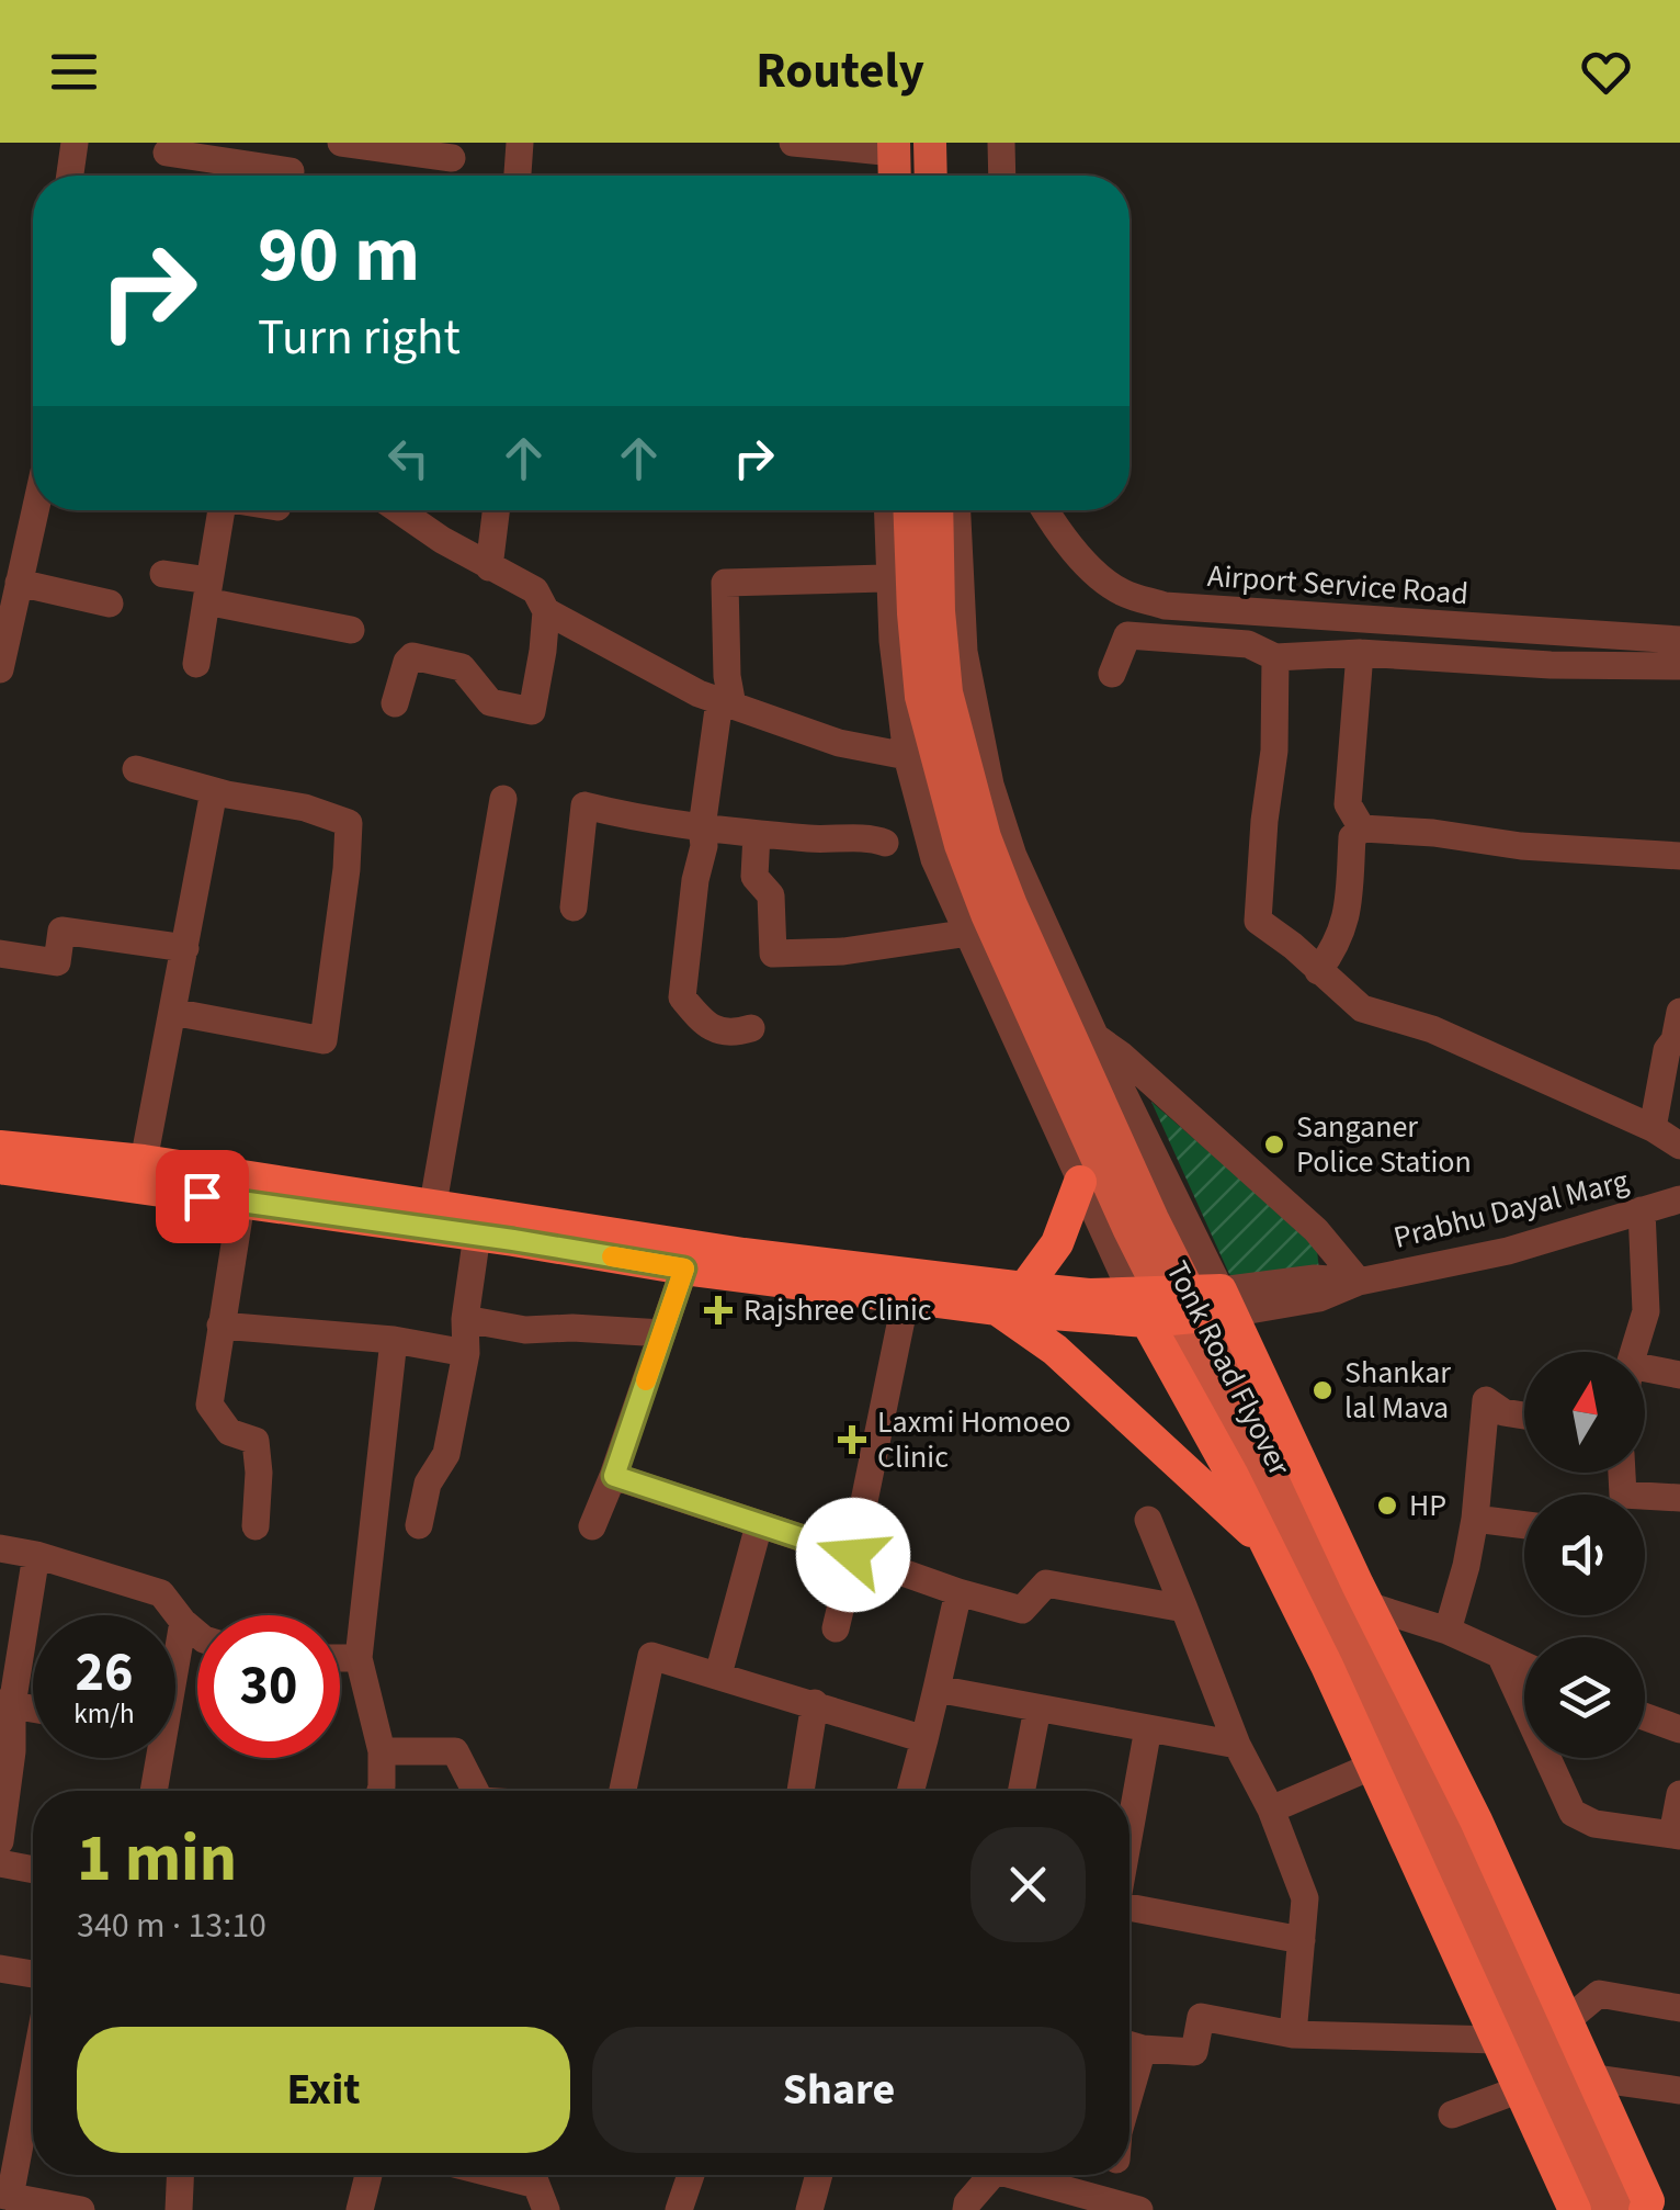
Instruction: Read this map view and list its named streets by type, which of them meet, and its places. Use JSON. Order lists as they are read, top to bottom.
{
  "streets": {
    "main road": ["Tonk Road Flyover"],
    "street": ["Airport Service Road", "Prabhu Dayal Marg"]
  },
  "places": {
    "other": ["Sanganer Police Station", "Shankar lal Mava", "HP"],
    "health": ["Rajshree Clinic", "Laxmi Homoeo Clinic"]
  },
  "north": "top",
  "page": {
    "header": "Routely",
    "turn": ["90 m", "Turn right"],
    "speed": "26 km/h",
    "limit": "30",
    "heading": ["1 min", "340 m · 13:10"],
    "buttons": ["Exit", "Share"]
  }
}
